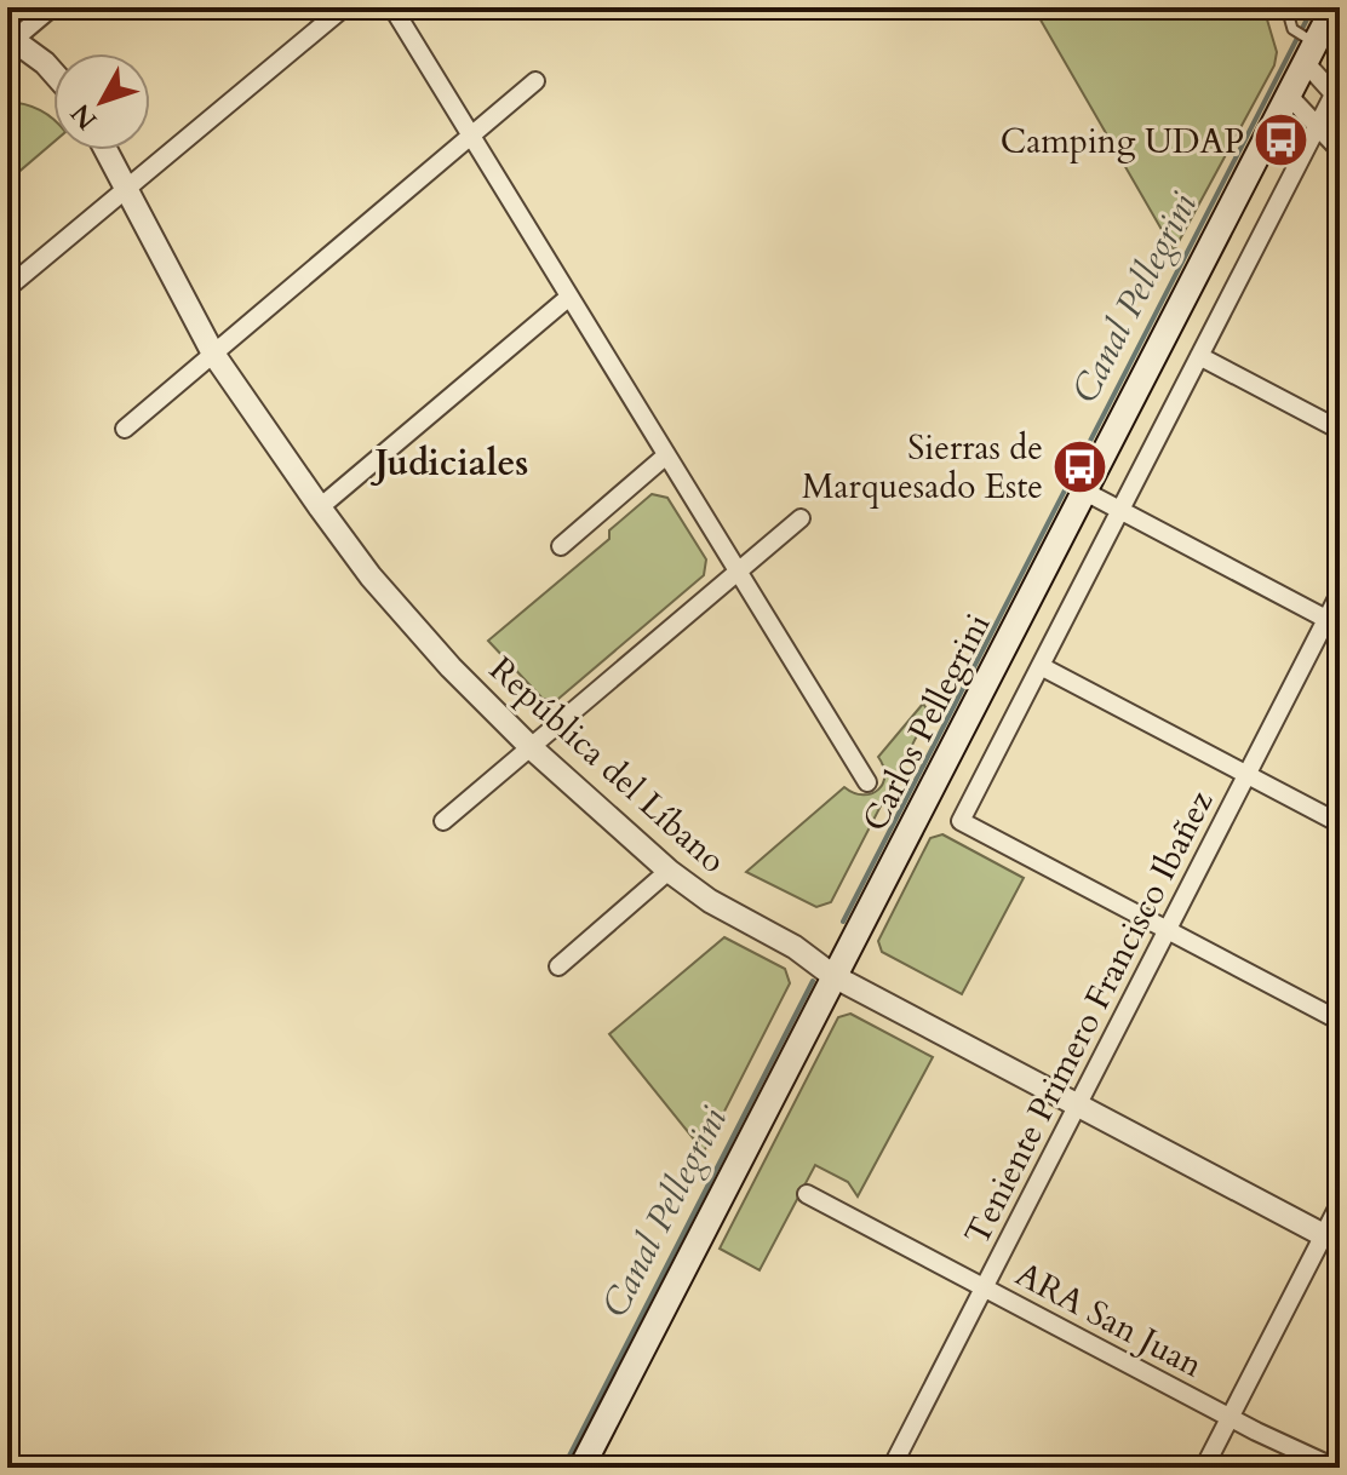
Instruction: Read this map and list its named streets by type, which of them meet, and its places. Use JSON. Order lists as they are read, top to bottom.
{
  "streets": {
    "main road": ["Carlos Pellegrini"],
    "street": ["República del Líbano", "Teniente Primero Francisco Ibañez", "ARA San Juan"]
  },
  "crossings": [
    ["Carlos Pellegrini", "República del Líbano"],
    ["República del Líbano", "Teniente Primero Francisco Ibañez"],
    ["Teniente Primero Francisco Ibañez", "ARA San Juan"]
  ],
  "districts": ["Judiciales"],
  "water": ["Canal Pellegrini"],
  "places": {
    "bus stop": ["Camping UDAP", "Sierras de Marquesado Este"]
  },
  "north": "bottom left"
}
